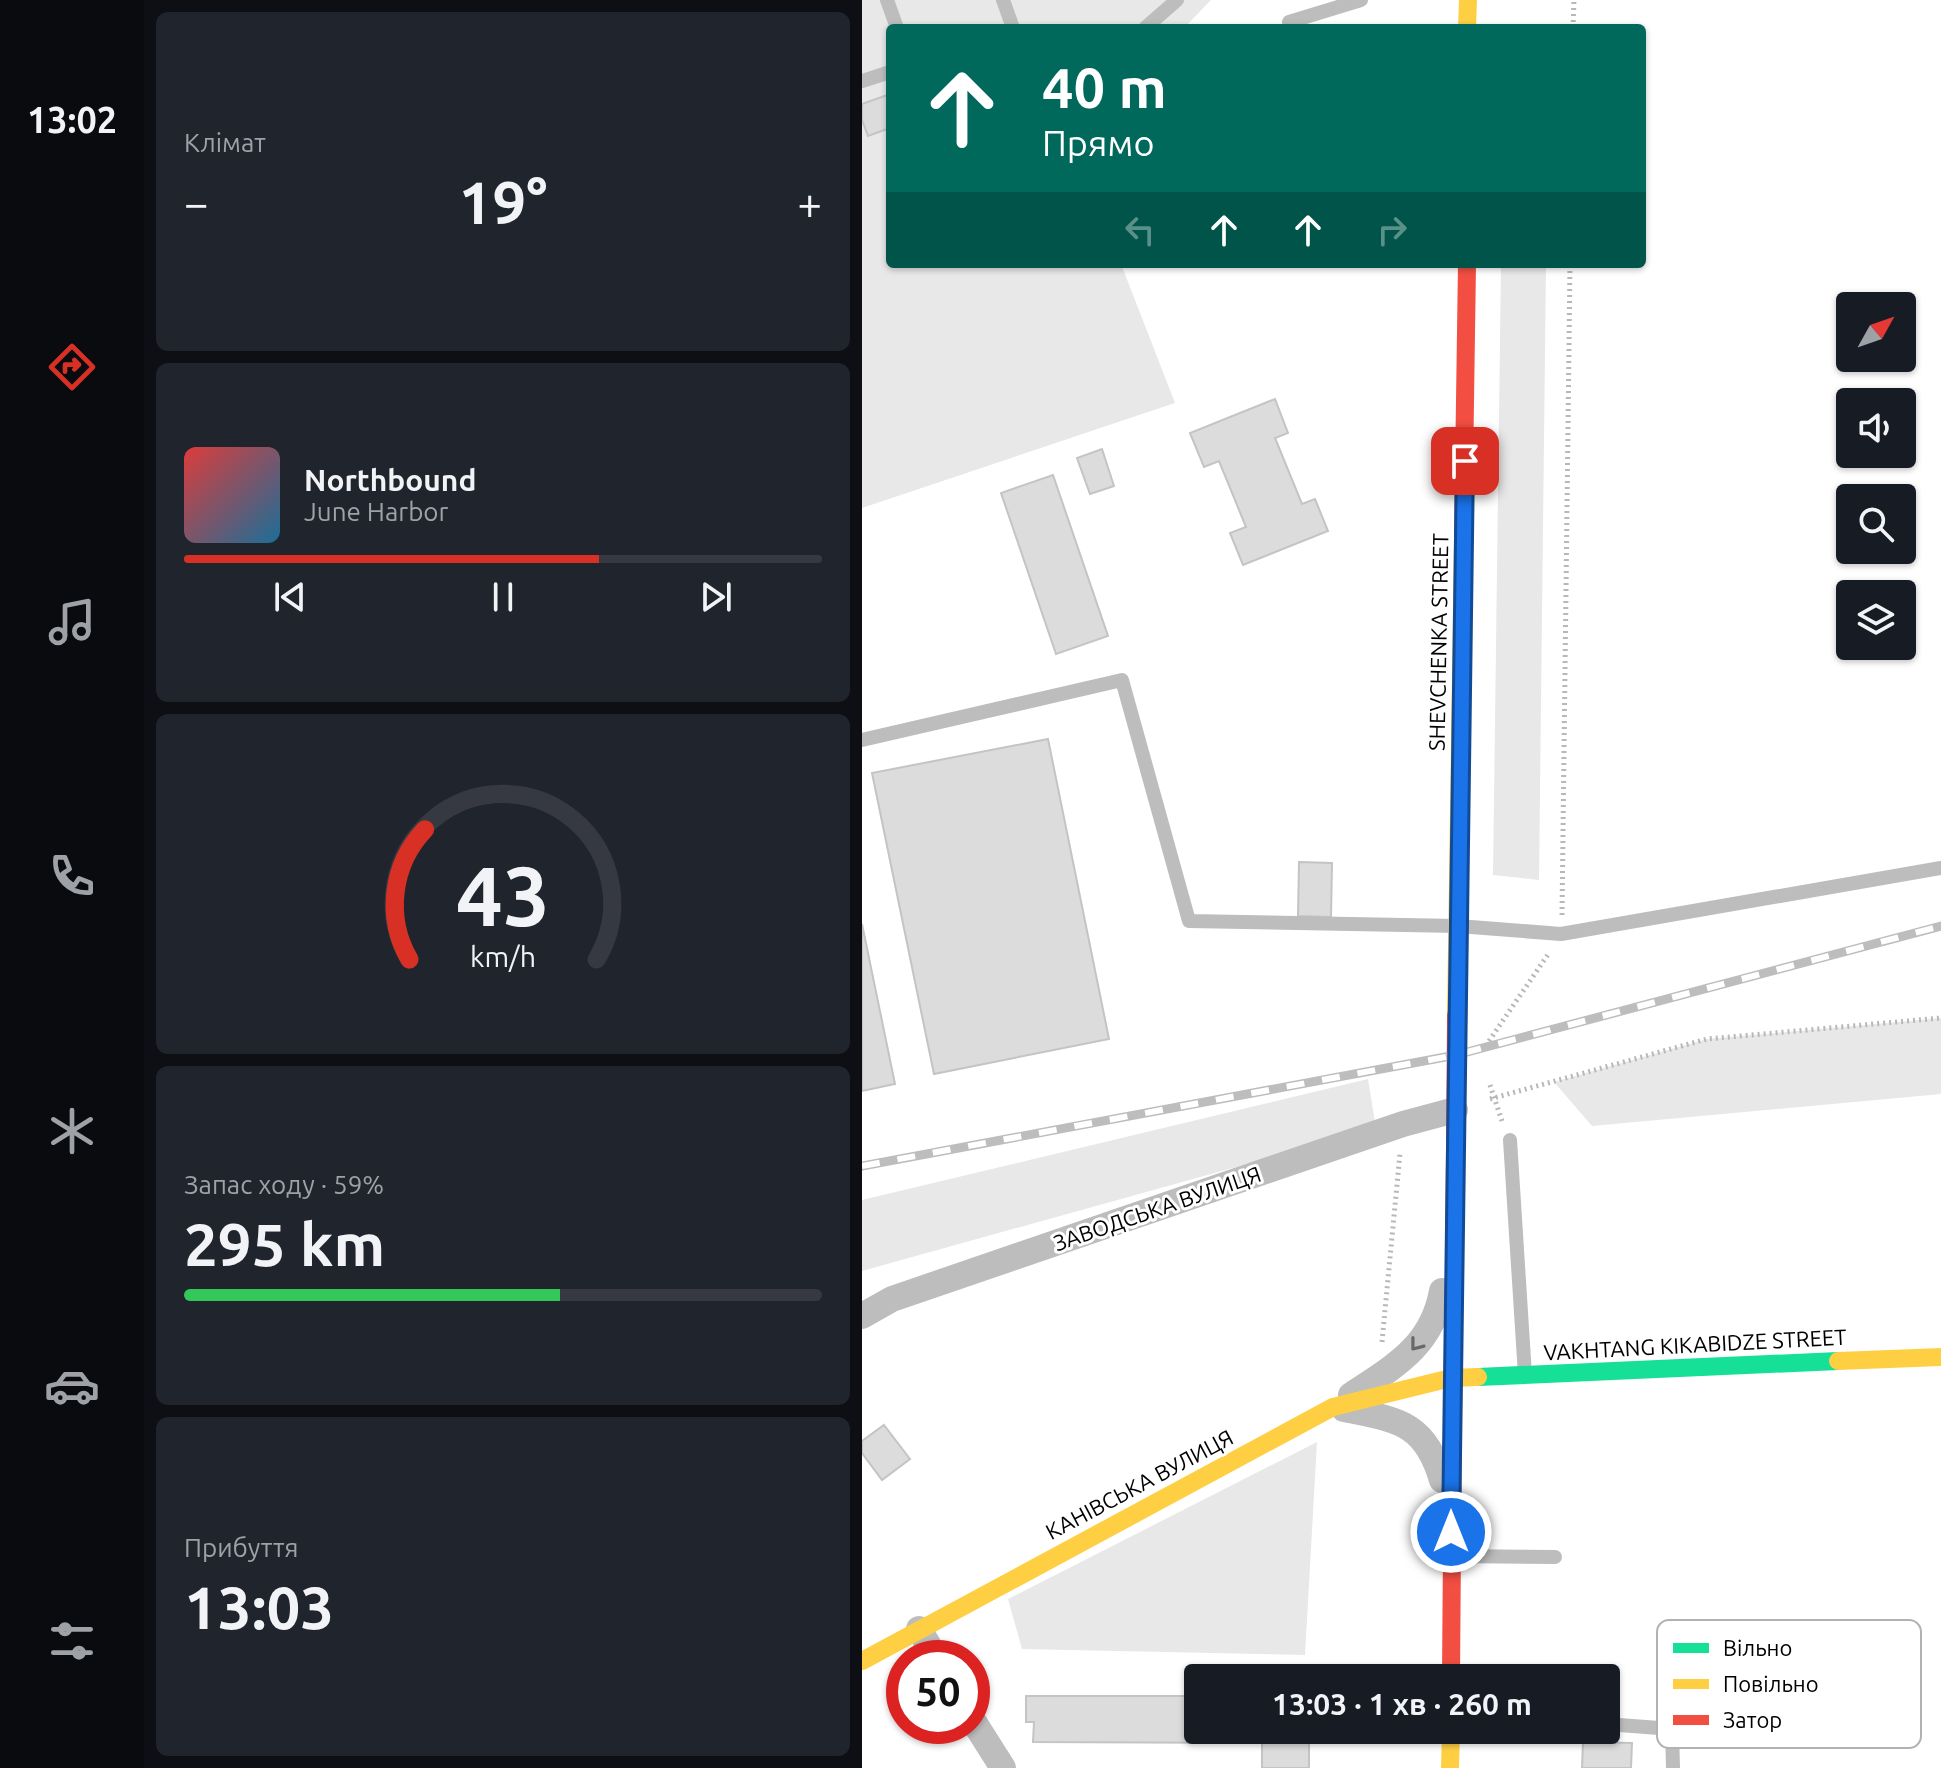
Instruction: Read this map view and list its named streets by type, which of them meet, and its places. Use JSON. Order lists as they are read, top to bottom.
{
  "streets": {
    "main road": ["SHEVCHENKA STREET", "VAKHTANG KIKABIDZE STREET", "КАНІВСЬКА ВУЛИЦЯ"],
    "street": ["ЗАВОДСЬКА ВУЛИЦЯ"]
  },
  "crossings": [
    ["SHEVCHENKA STREET", "ЗАВОДСЬКА ВУЛИЦЯ"],
    ["SHEVCHENKA STREET", "VAKHTANG KIKABIDZE STREET"],
    ["SHEVCHENKA STREET", "КАНІВСЬКА ВУЛИЦЯ"],
    ["VAKHTANG KIKABIDZE STREET", "КАНІВСЬКА ВУЛИЦЯ"]
  ],
  "legend": ["Вільно", "Повільно", "Затор"],
  "north": "top right",
  "page": {
    "tabs": "13:02",
    "tile": [
      "Клімат",
      ["Запас ходу · 59%", "295 km"],
      ["Прибуття", "13:03"]
    ],
    "turn": ["40 m", "Прямо"],
    "heat": ["−", "19°", "+"],
    "song": ["Northbound", "June Harbor"],
    "limit": "50",
    "trip": "13:03 · 1 хв · 260 m",
    "gauge": ["43", "km/h"]
  }
}
